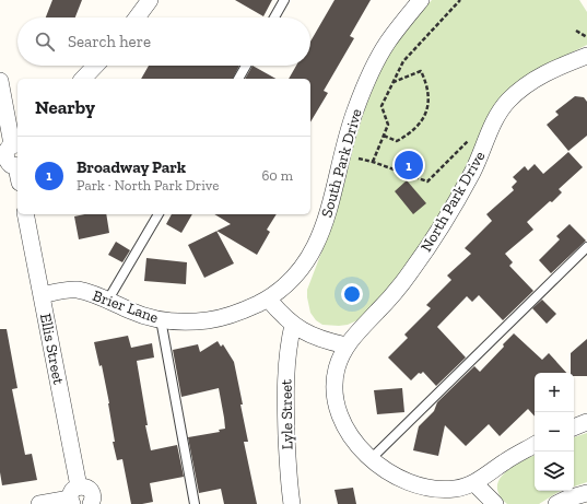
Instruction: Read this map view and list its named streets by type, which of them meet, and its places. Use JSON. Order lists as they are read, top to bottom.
{
  "streets": {
    "street": [
      "South Park Drive",
      "North Park Drive",
      "Brier Lane",
      "Ellis Street",
      "Lyle Street"
    ]
  },
  "crossings": [
    ["South Park Drive", "Brier Lane"],
    ["Brier Lane", "Ellis Street"]
  ],
  "page": {
    "search": "Search here",
    "heading": "Nearby",
    "list": [
      {
        "mark": "1",
        "name": "Broadway Park",
        "note": "Park · North Park Drive",
        "value": "60 m"
      }
    ],
    "pins": "1",
    "map_buttons": ["+", "−"]
  }
}
